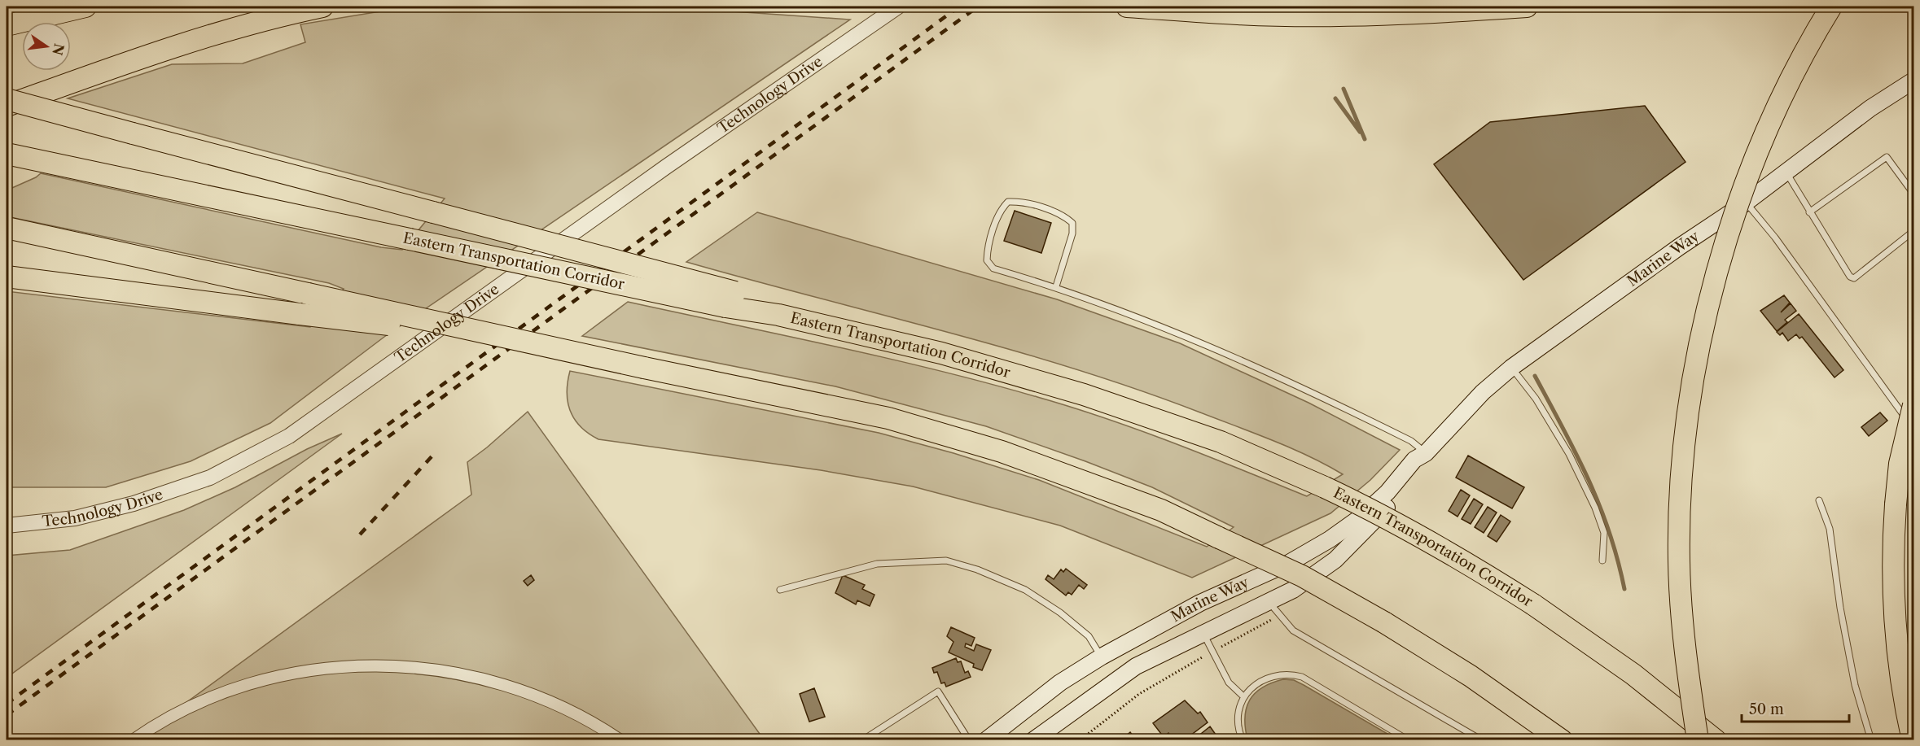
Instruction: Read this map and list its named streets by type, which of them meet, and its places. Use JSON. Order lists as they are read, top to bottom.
{
  "streets": {
    "highway": ["Eastern Transportation Corridor"],
    "main road": ["Marine Way"],
    "street": ["Technology Drive"]
  },
  "scale_bar": "50 m",
  "north": "right"
}
